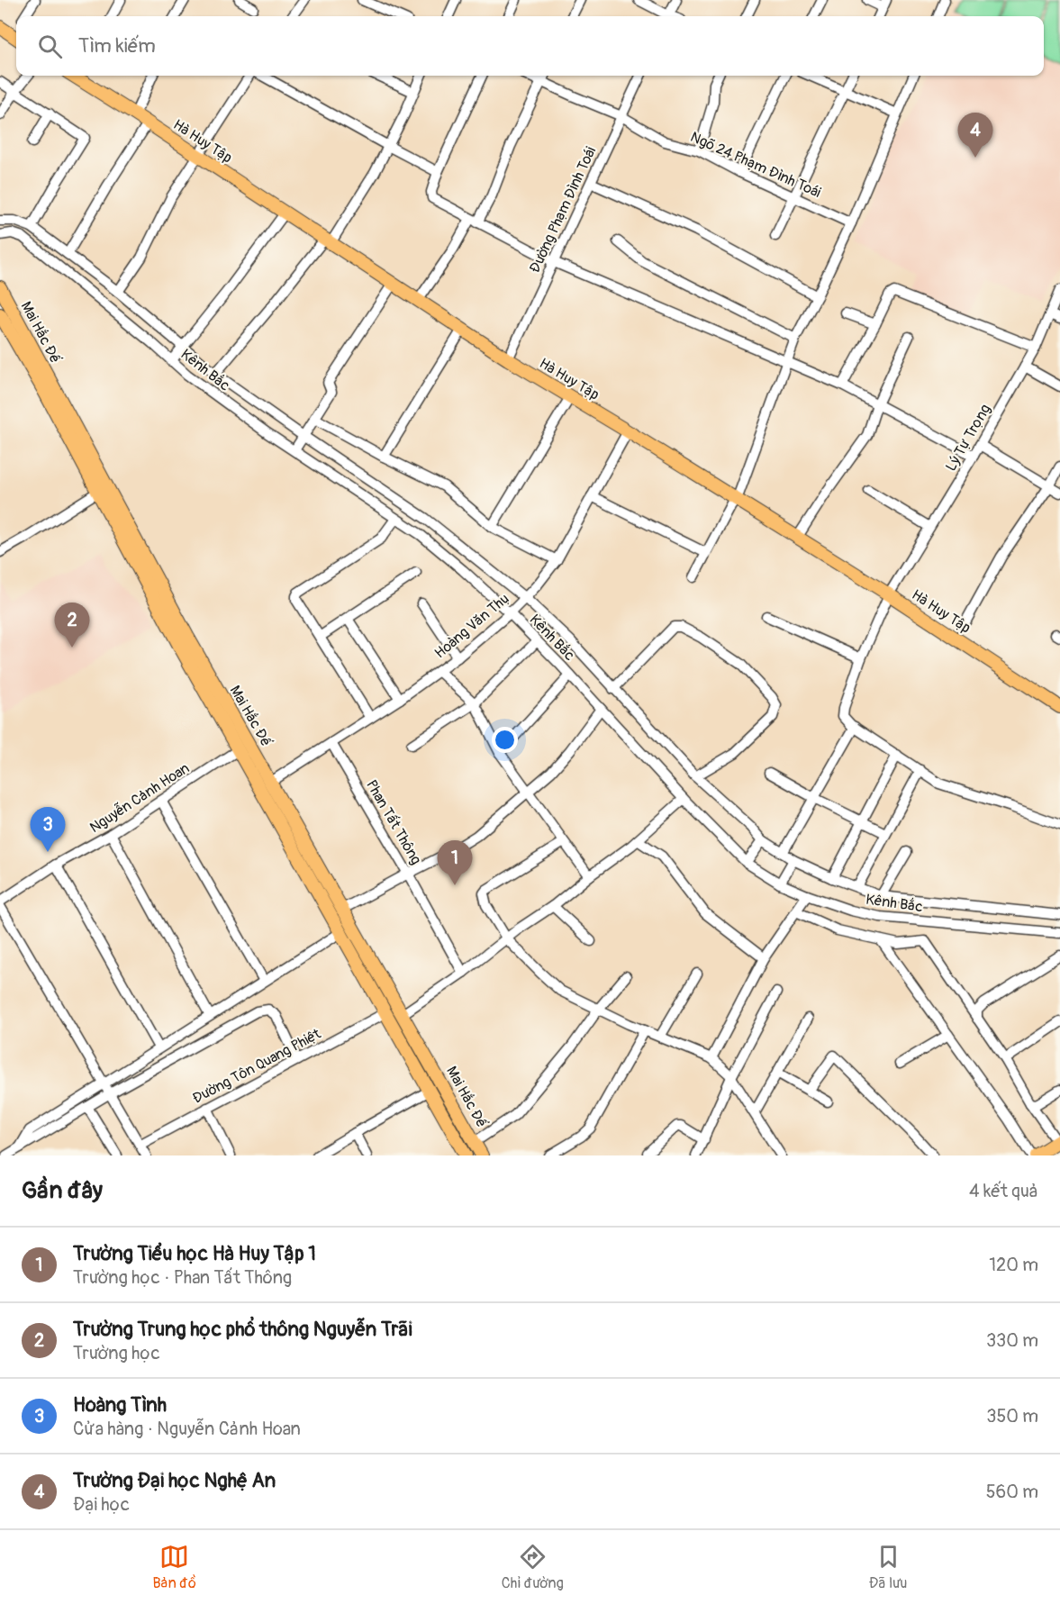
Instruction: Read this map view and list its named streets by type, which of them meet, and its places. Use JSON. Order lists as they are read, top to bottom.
{
  "streets": {
    "main road": ["Hà Huy Tập", "Mai Hắc Đế"],
    "street": [
      "Ngõ 24 Phạm Đình Toái",
      "Đường Phạm Đình Toái",
      "Kênh Bắc",
      "Lý Tự Trọng",
      "Hoàng Văn Thụ",
      "Nguyễn Cảnh Hoan",
      "Phan Tất Thông",
      "Đường Tôn Quang Phiệt"
    ]
  },
  "crossings": [
    ["Hà Huy Tập", "Đường Phạm Đình Toái"],
    ["Hà Huy Tập", "Lý Tự Trọng"],
    ["Hà Huy Tập", "Hoàng Văn Thụ"],
    ["Ngõ 24 Phạm Đình Toái", "Đường Phạm Đình Toái"],
    ["Mai Hắc Đế", "Hoàng Văn Thụ"],
    ["Mai Hắc Đế", "Nguyễn Cảnh Hoan"],
    ["Mai Hắc Đế", "Đường Tôn Quang Phiệt"],
    ["Kênh Bắc", "Hoàng Văn Thụ"],
    ["Hoàng Văn Thụ", "Phan Tất Thông"]
  ],
  "page": {
    "search": "Tìm kiếm",
    "pins": [
      "4",
      "2",
      "3",
      "1"
    ],
    "heading": ["Gần đây", "4 kết quả"],
    "list": [
      {
        "mark": "1",
        "name": "Trường Tiểu học Hà Huy Tập 1",
        "note": "Trường học · Phan Tất Thông",
        "value": "120 m"
      },
      {
        "mark": "2",
        "name": "Trường Trung học phổ thông Nguyễn Trãi",
        "note": "Trường học",
        "value": "330 m"
      },
      {
        "mark": "3",
        "name": "Hoàng Tình",
        "note": "Cửa hàng · Nguyễn Cảnh Hoan",
        "value": "350 m"
      },
      {
        "mark": "4",
        "name": "Trường Đại học Nghệ An",
        "note": "Đại học",
        "value": "560 m"
      }
    ],
    "nav": ["Bản đồ", "Chỉ đường", "Đã lưu"]
  }
}
